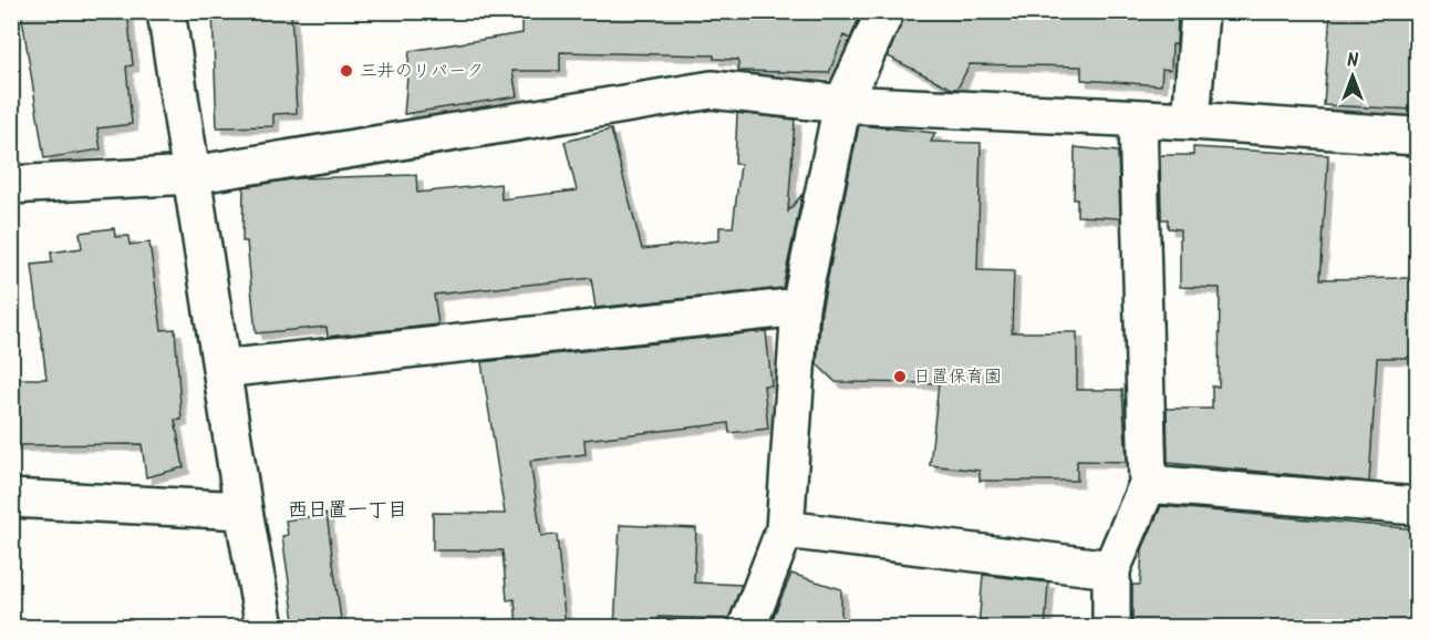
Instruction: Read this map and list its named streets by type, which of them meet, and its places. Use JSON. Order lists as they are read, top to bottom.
{
  "districts": ["西日置一丁目"],
  "places": ["三井のリパーク", "日置保育園"],
  "north": "top"
}
